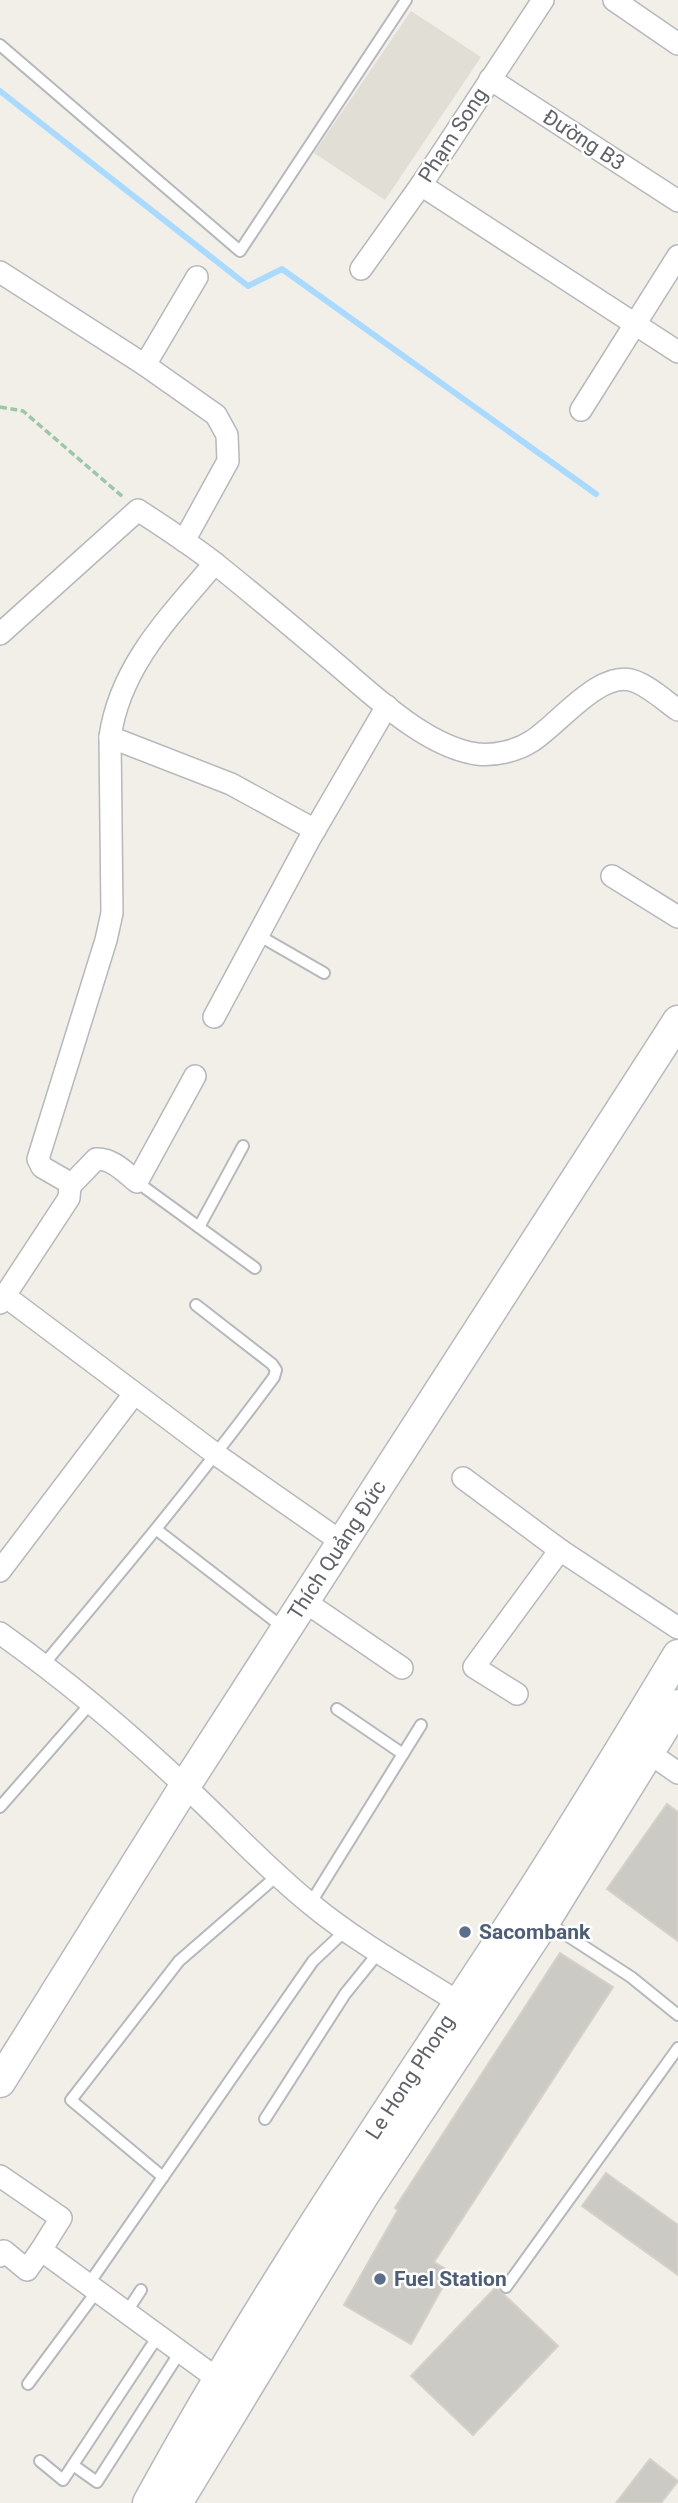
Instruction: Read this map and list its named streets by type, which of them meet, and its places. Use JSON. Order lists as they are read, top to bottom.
{
  "streets": {
    "main road": ["Thích Quảng Đức", "Le Hong Phong"],
    "street": ["Phạm Song", "Đường B3"]
  },
  "crossings": [
    ["Phạm Song", "Đường B3"]
  ],
  "places": ["Sacombank", "Fuel Station"]
}
